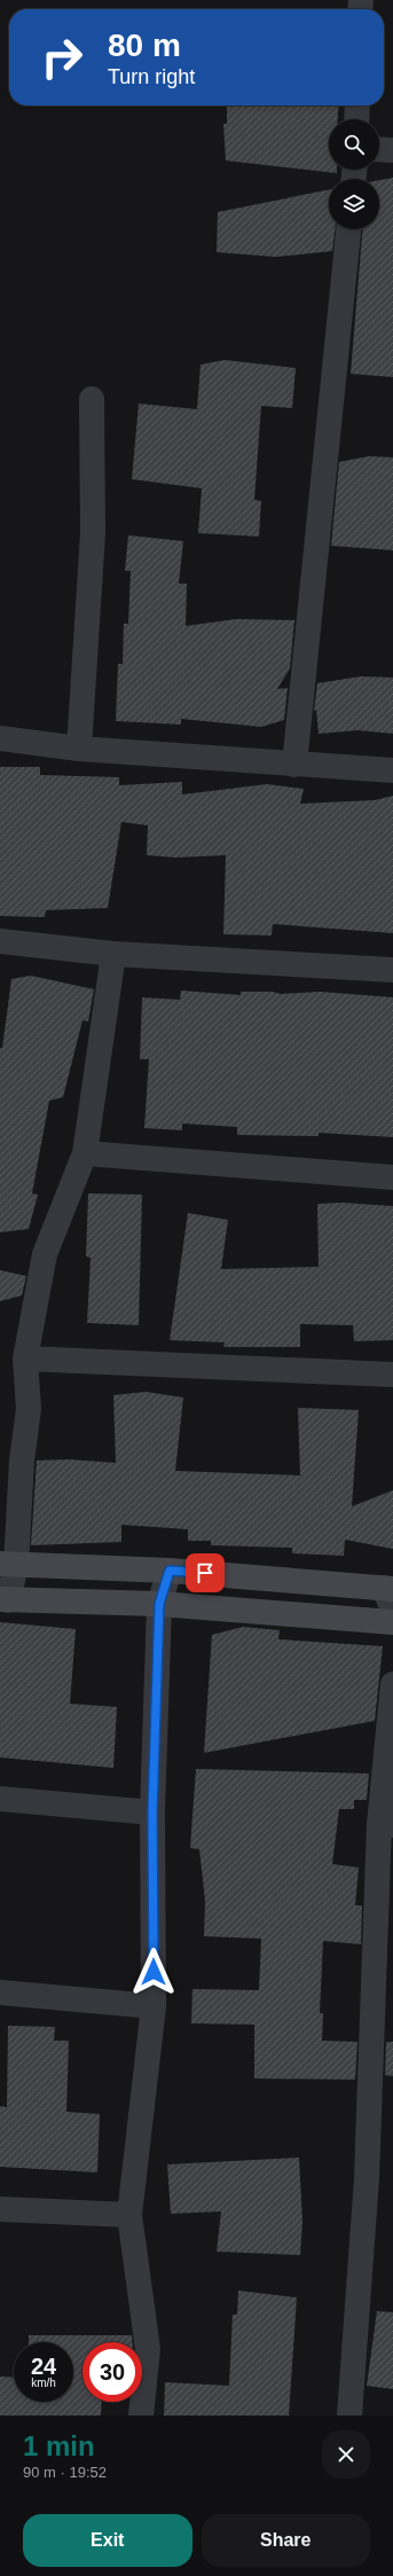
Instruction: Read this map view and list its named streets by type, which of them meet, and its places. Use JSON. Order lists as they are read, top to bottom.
{
  "page": {
    "turn": ["80 m", "Turn right"],
    "speed": "24 km/h",
    "limit": "30",
    "heading": ["1 min", "90 m · 19:52"],
    "buttons": ["Exit", "Share"]
  }
}
